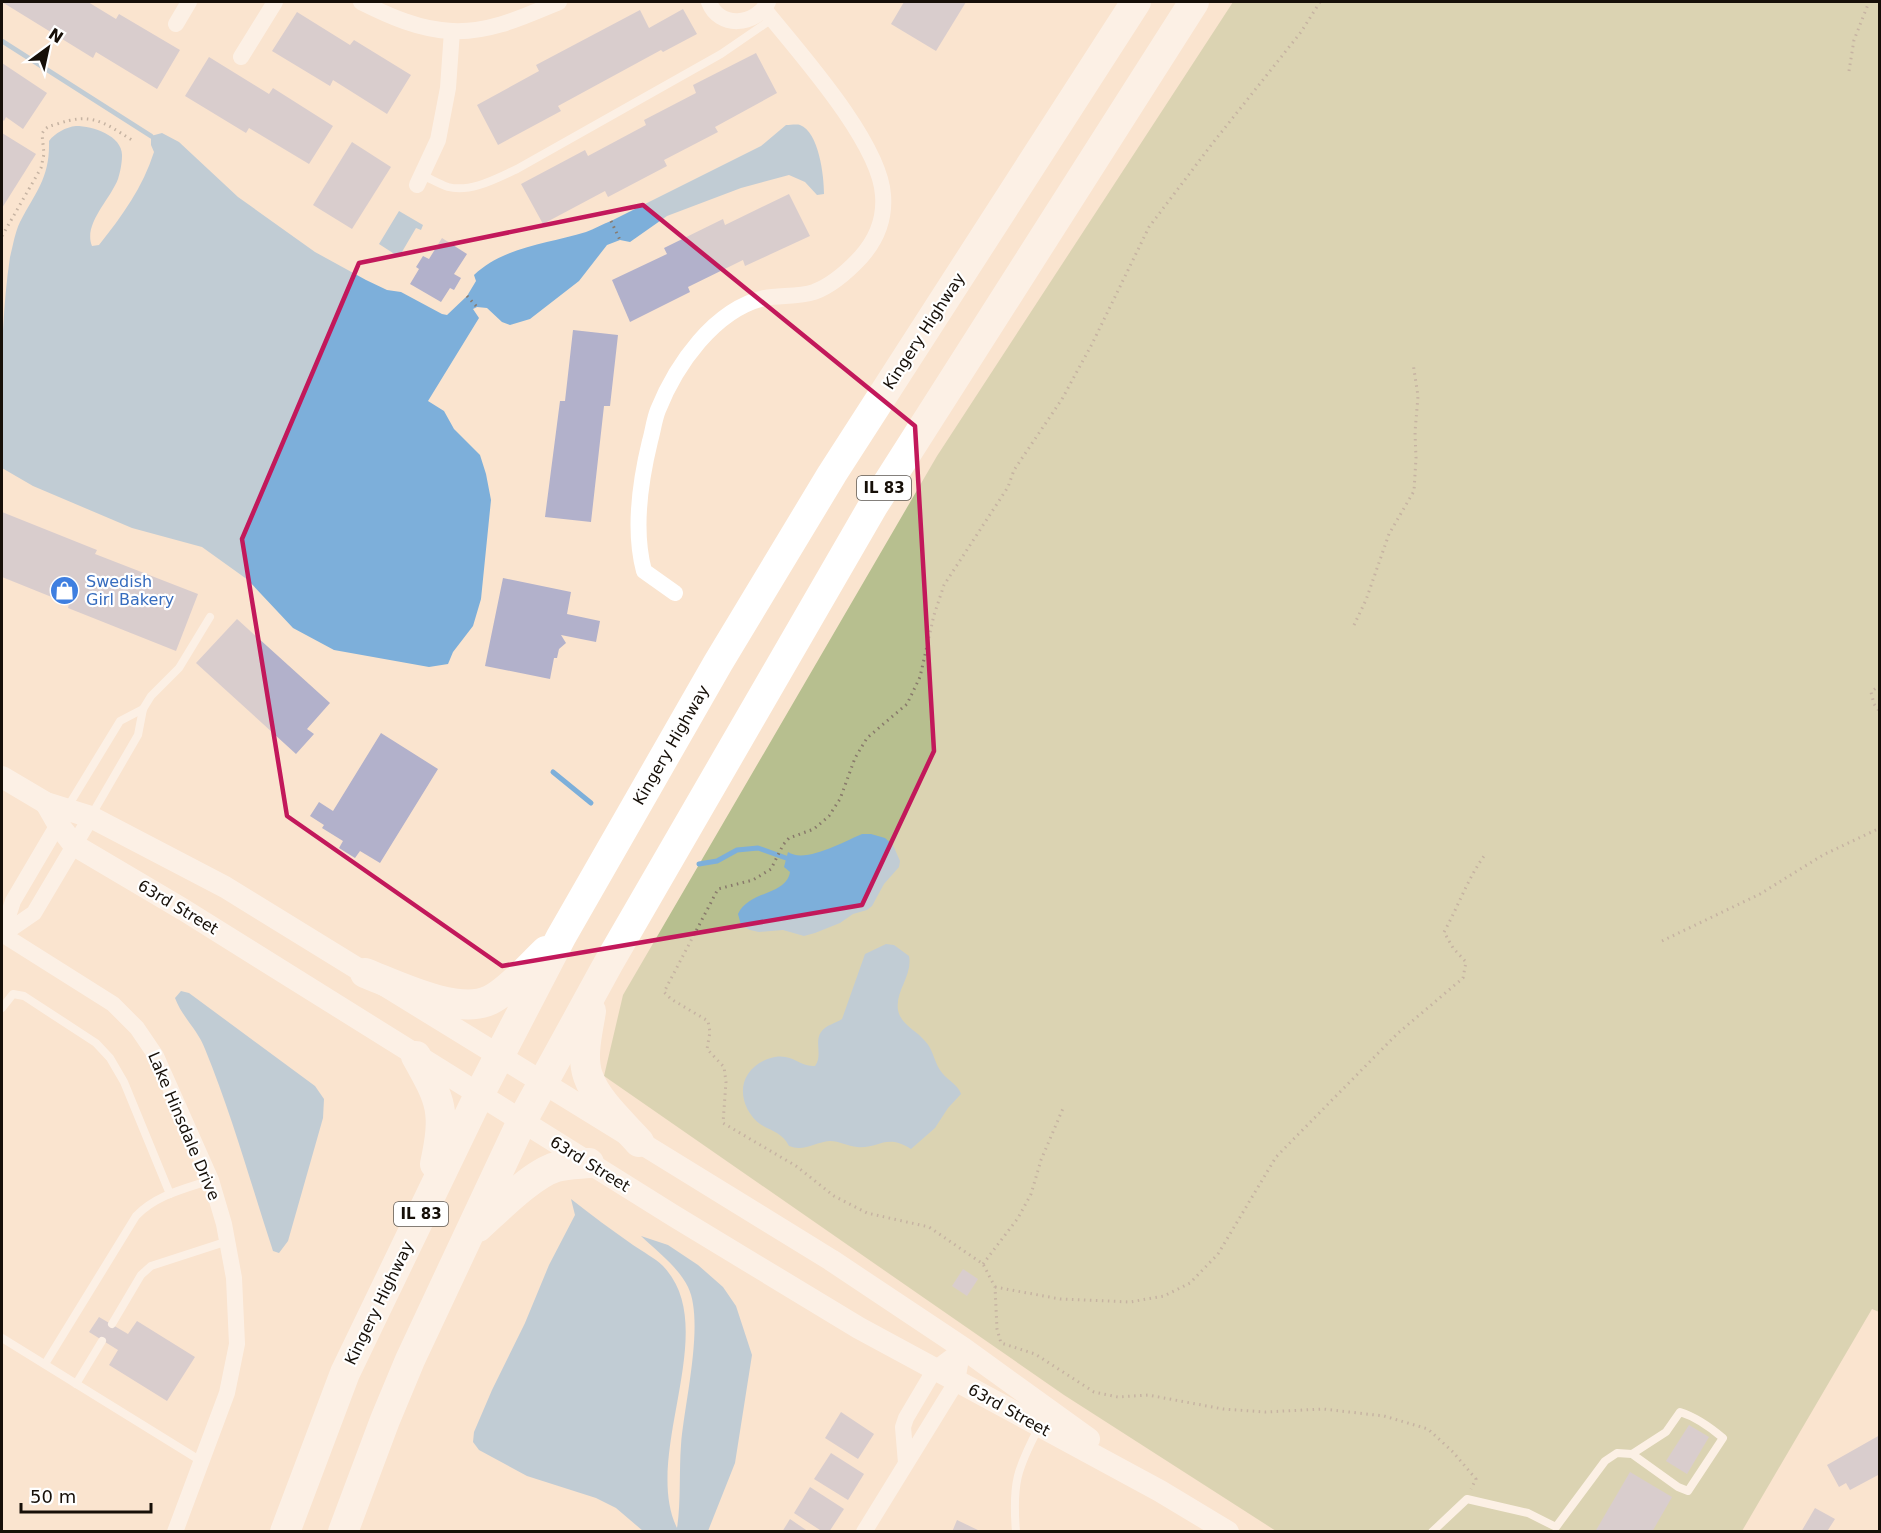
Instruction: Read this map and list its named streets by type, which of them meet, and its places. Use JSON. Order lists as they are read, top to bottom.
{
  "streets": {
    "highway": ["Kingery Highway", "IL 83"],
    "street": ["63rd Street", "Lake Hinsdale Drive"]
  },
  "crossings": [
    ["Kingery Highway", "63rd Street"],
    ["IL 83", "63rd Street"]
  ],
  "places": {
    "shop": ["Swedish Girl Bakery"]
  },
  "scale_bar": "50 m",
  "north": "top right"
}
